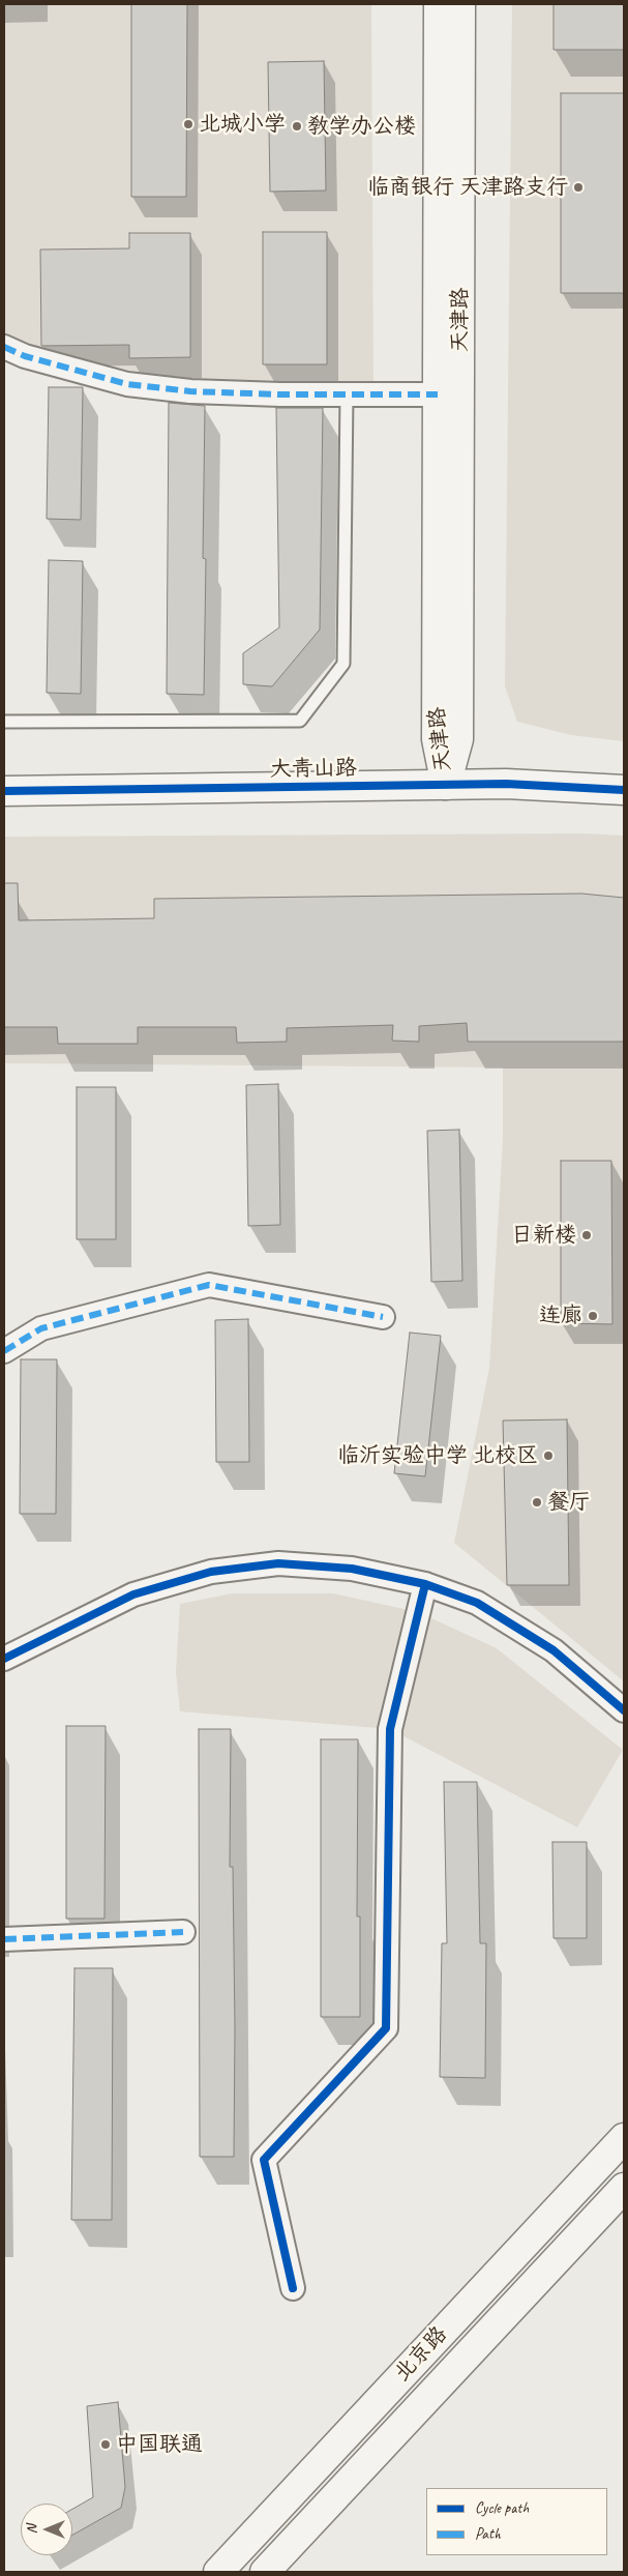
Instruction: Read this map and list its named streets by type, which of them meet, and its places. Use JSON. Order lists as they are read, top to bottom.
{
  "streets": {
    "main road": ["天津路", "大青山路", "北京路"]
  },
  "crossings": [
    ["天津路", "大青山路"]
  ],
  "places": [
    "北城小学",
    "教学办公楼",
    "临商银行 天津路支行",
    "日新楼",
    "连廊",
    "临沂实验中学 北校区",
    "餐厅",
    "中国联通"
  ],
  "legend": ["Cycle path", "Path"],
  "north": "left"
}
